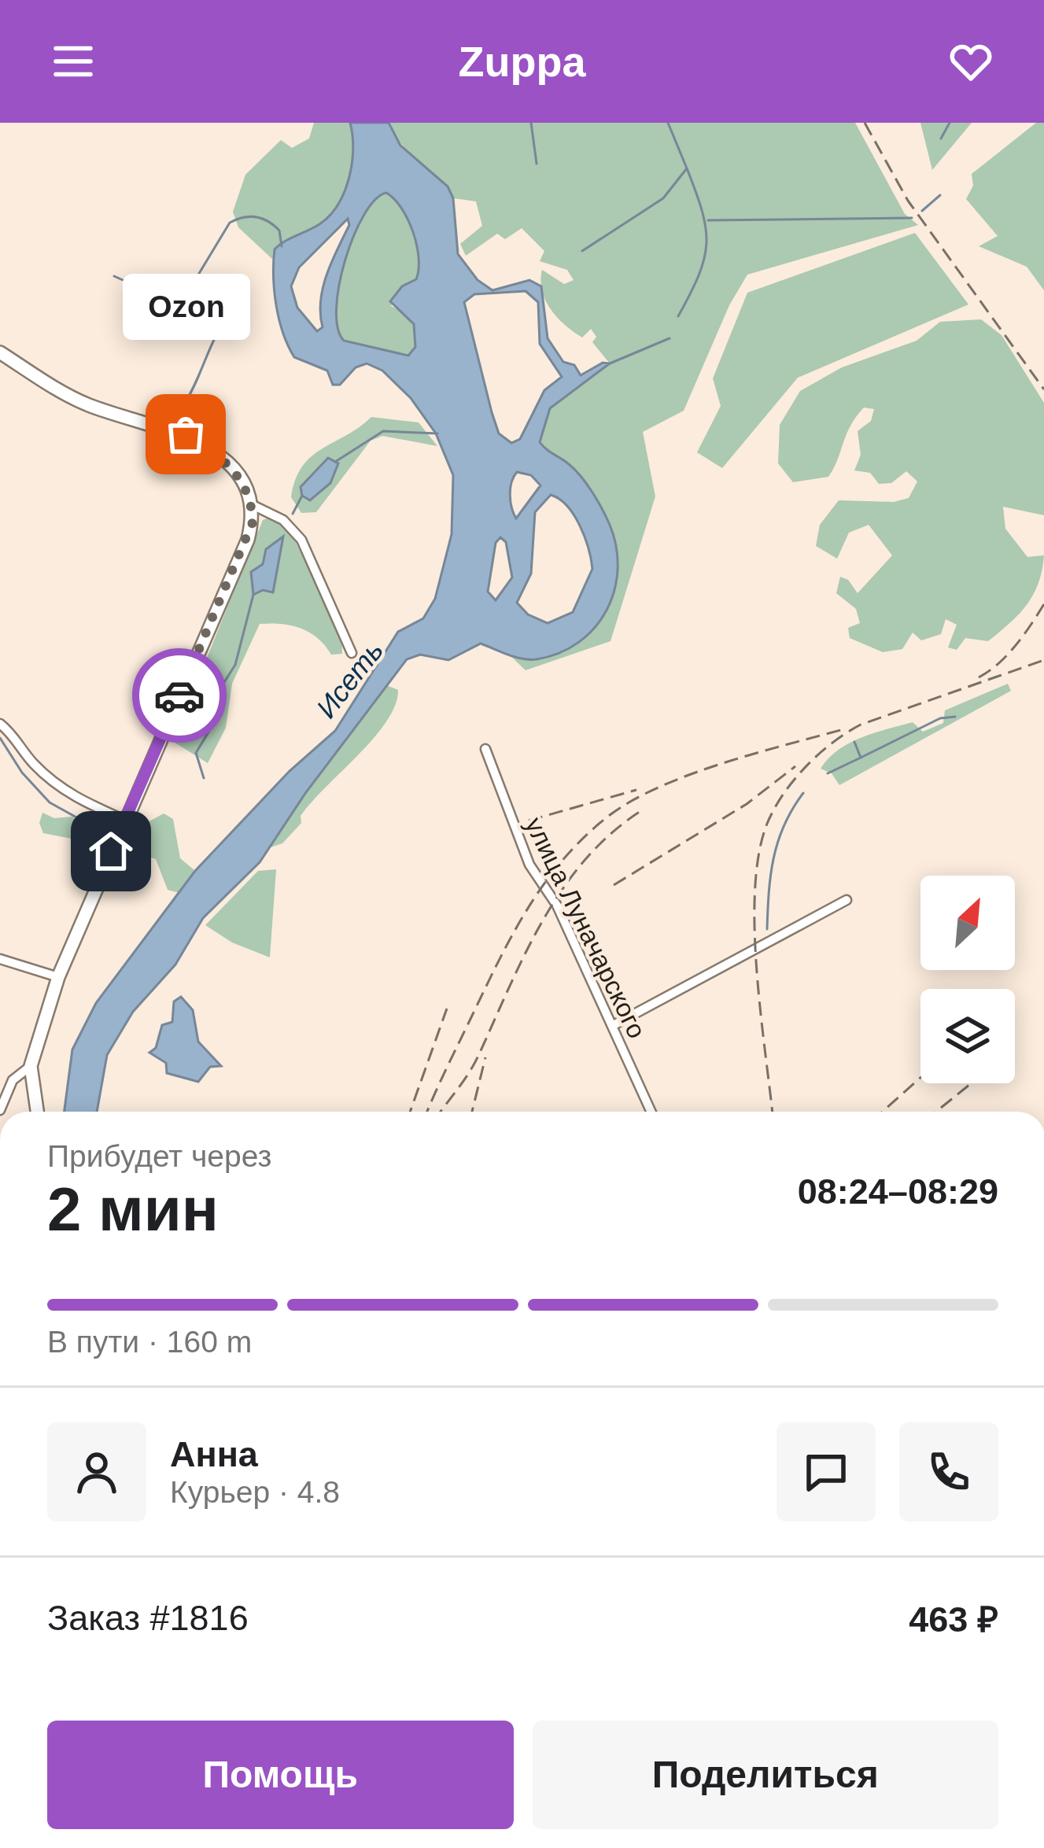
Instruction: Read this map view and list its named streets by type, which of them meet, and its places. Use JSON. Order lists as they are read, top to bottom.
{
  "streets": {
    "street": ["улица Луначарского"]
  },
  "water": ["Исеть"],
  "places": ["Ozon"],
  "north": "top right",
  "page": {
    "header": "Zuppa",
    "bubble": "Ozon",
    "heading": ["2 мин", "Прибудет через", "08:24–08:29"],
    "panel": [
      "Анна",
      "Курьер · 4.8",
      "Заказ #1816",
      "463 ₽"
    ],
    "bar": "В пути · 160 m",
    "buttons": ["Помощь", "Поделиться"]
  }
}
